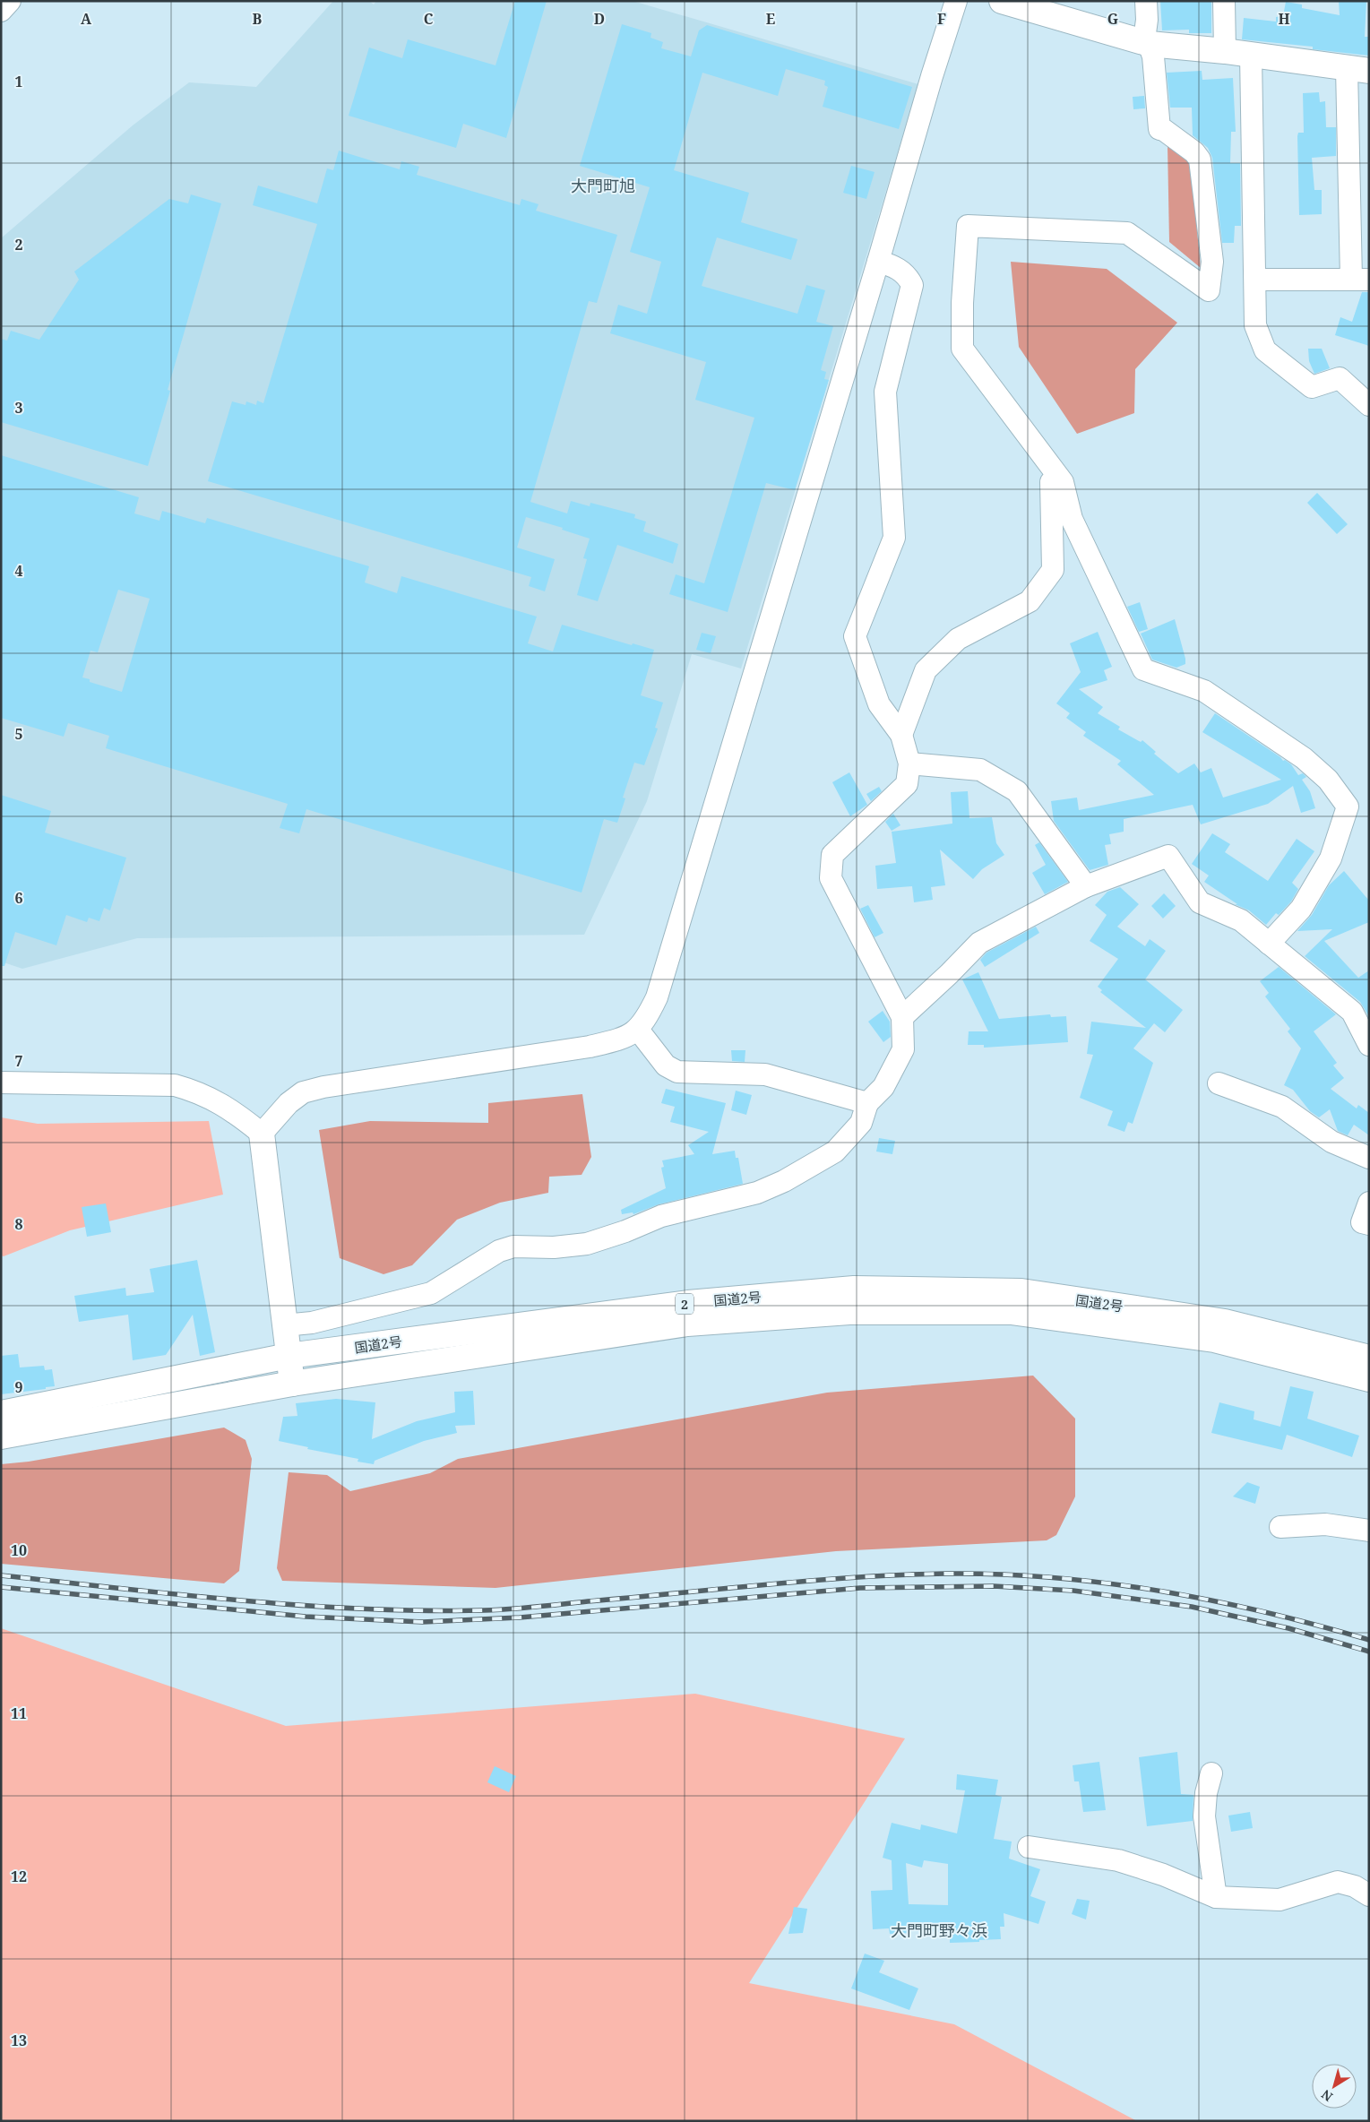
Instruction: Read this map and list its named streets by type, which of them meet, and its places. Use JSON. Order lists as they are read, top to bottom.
{
  "streets": {
    "main road": ["国道2号", "2"]
  },
  "districts": ["大門町旭", "大門町野々浜"],
  "north": "bottom left",
  "grid": {
    "columns": [
      "A",
      "B",
      "C",
      "D",
      "E",
      "F",
      "G",
      "H"
    ],
    "rows": [
      "1",
      "2",
      "3",
      "4",
      "5",
      "6",
      "7",
      "8",
      "9",
      "10",
      "11",
      "12",
      "13"
    ]
  }
}
